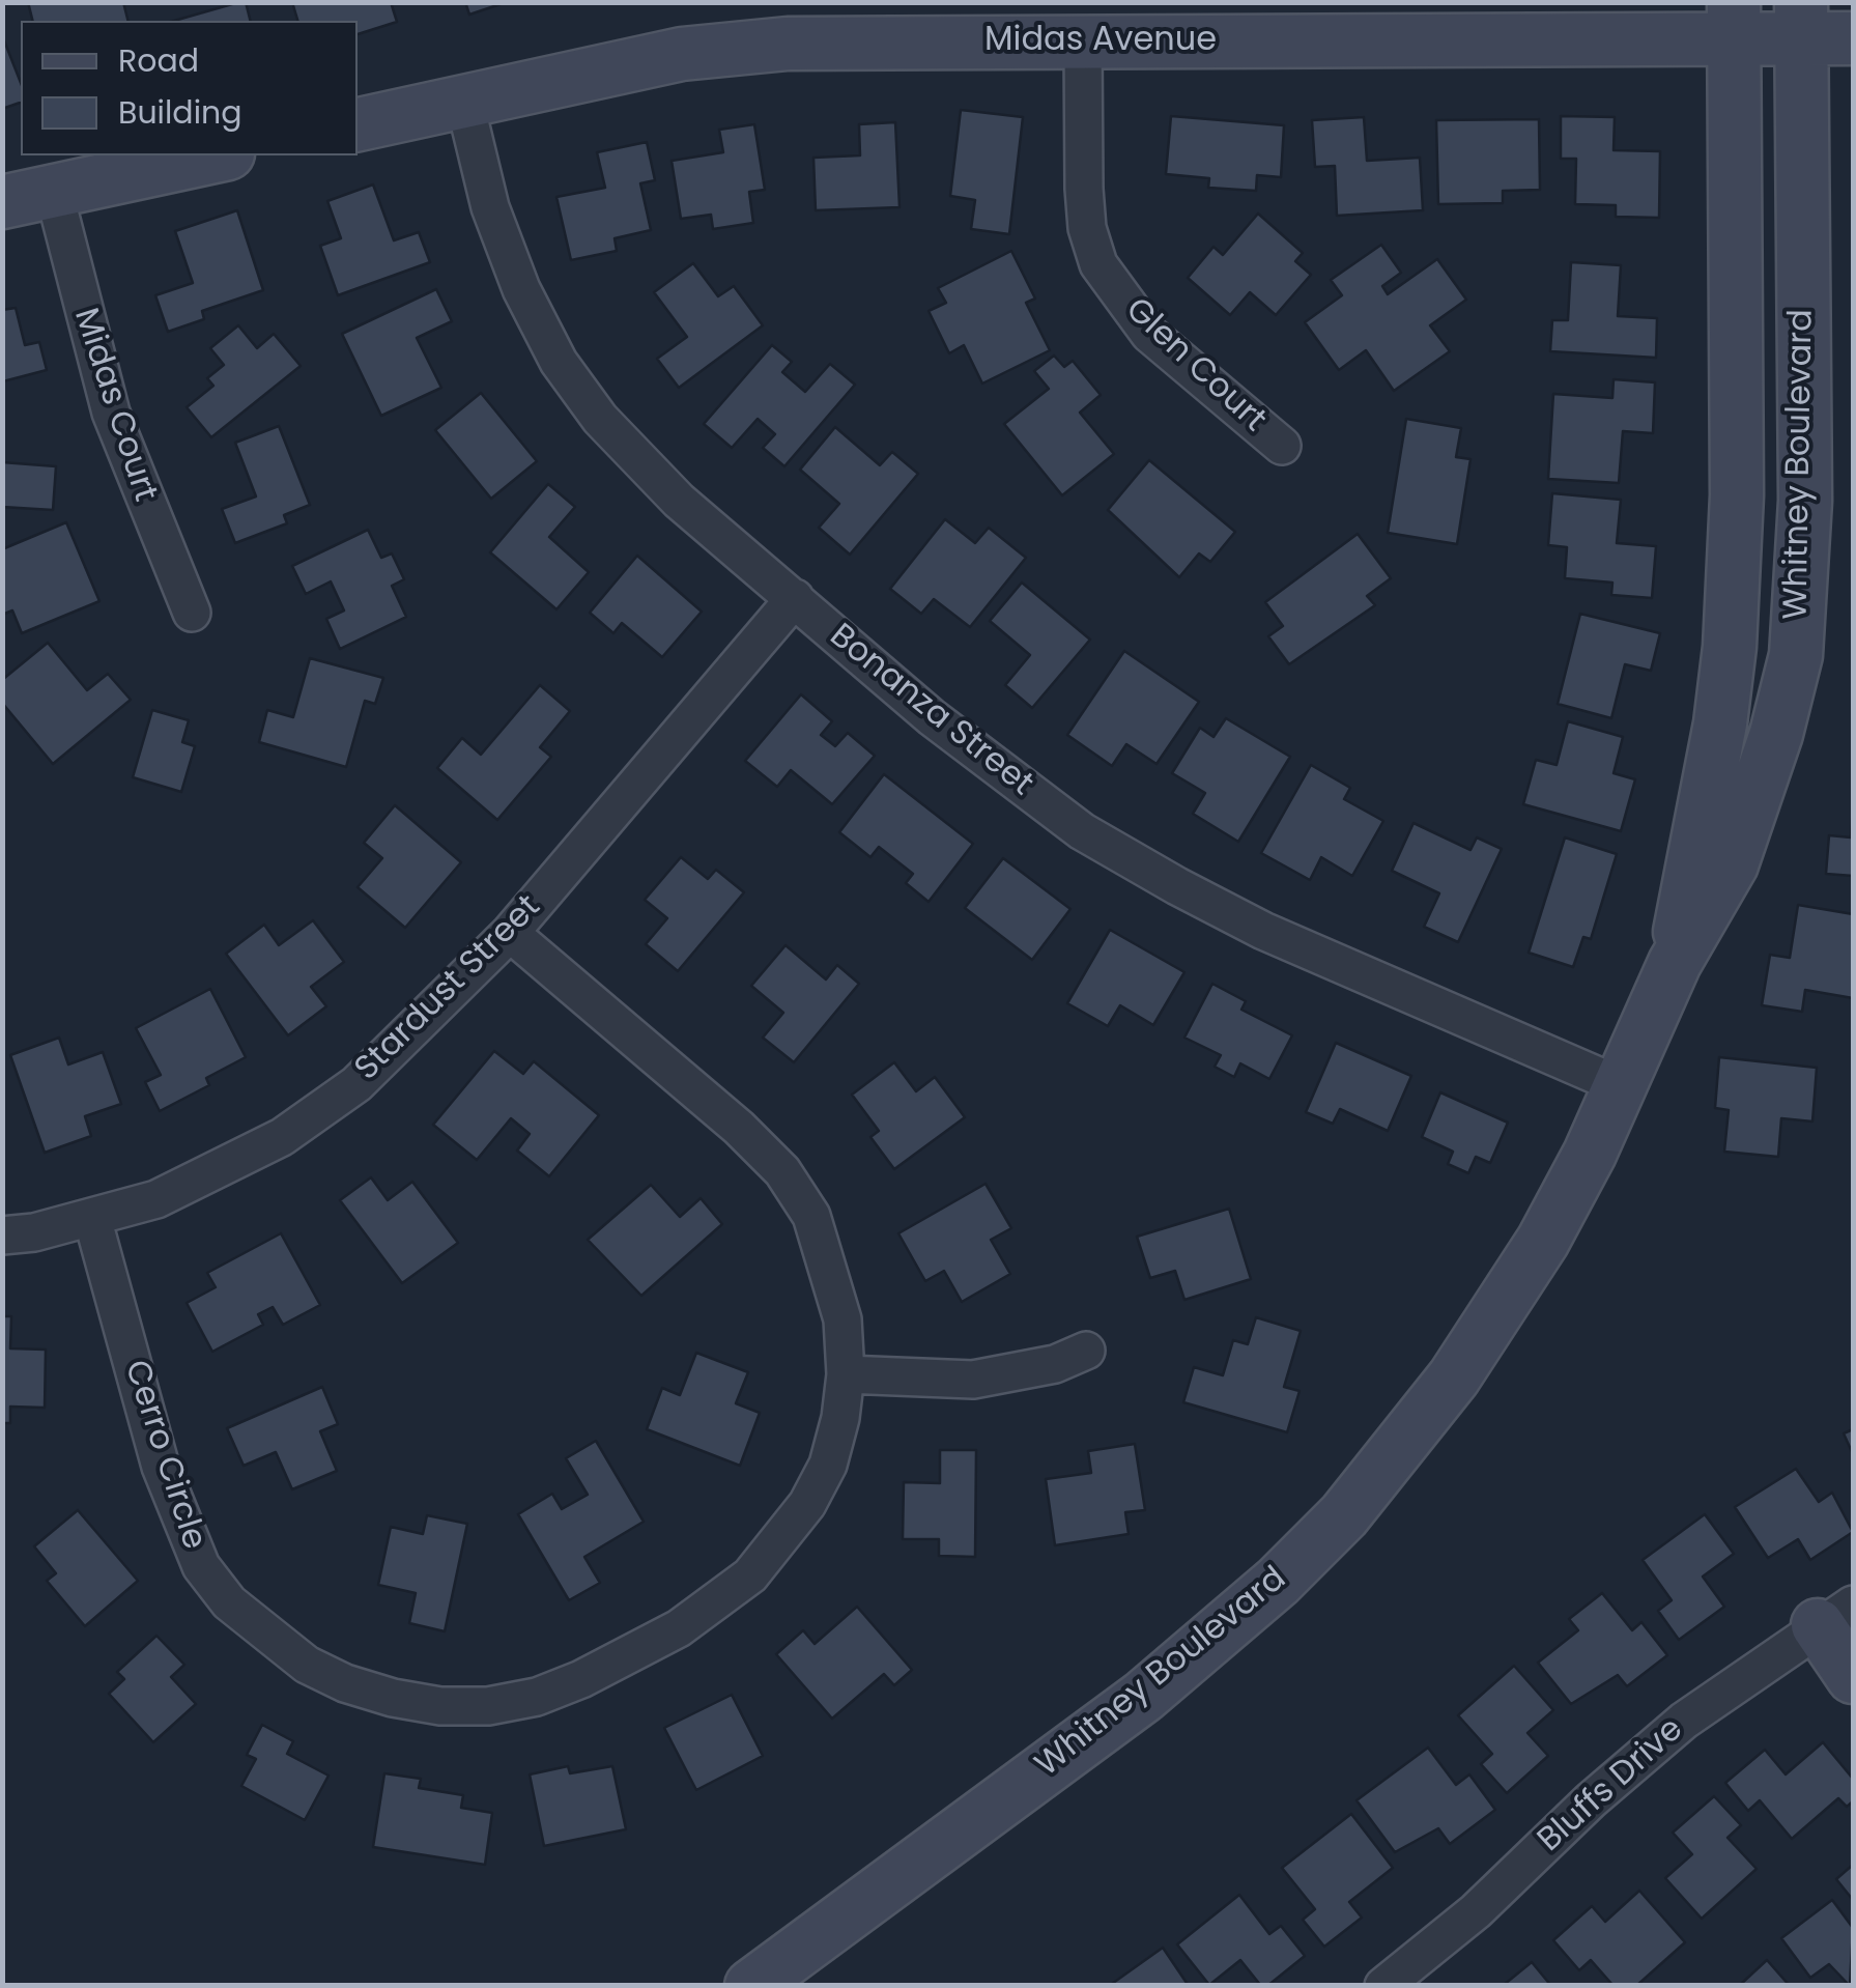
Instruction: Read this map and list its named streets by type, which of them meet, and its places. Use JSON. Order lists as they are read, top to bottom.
{
  "streets": {
    "street": [
      "Midas Avenue",
      "Glen Court",
      "Midas Court",
      "Whitney Boulevard",
      "Bonanza Street",
      "Stardust Street",
      "Cerro Circle",
      "Bluffs Drive"
    ]
  },
  "crossings": [
    ["Midas Avenue", "Glen Court"],
    ["Midas Avenue", "Whitney Boulevard"],
    ["Midas Avenue", "Bonanza Street"],
    ["Whitney Boulevard", "Bonanza Street"],
    ["Bonanza Street", "Stardust Street"],
    ["Stardust Street", "Cerro Circle"]
  ],
  "legend": ["Road", "Building"]
}
